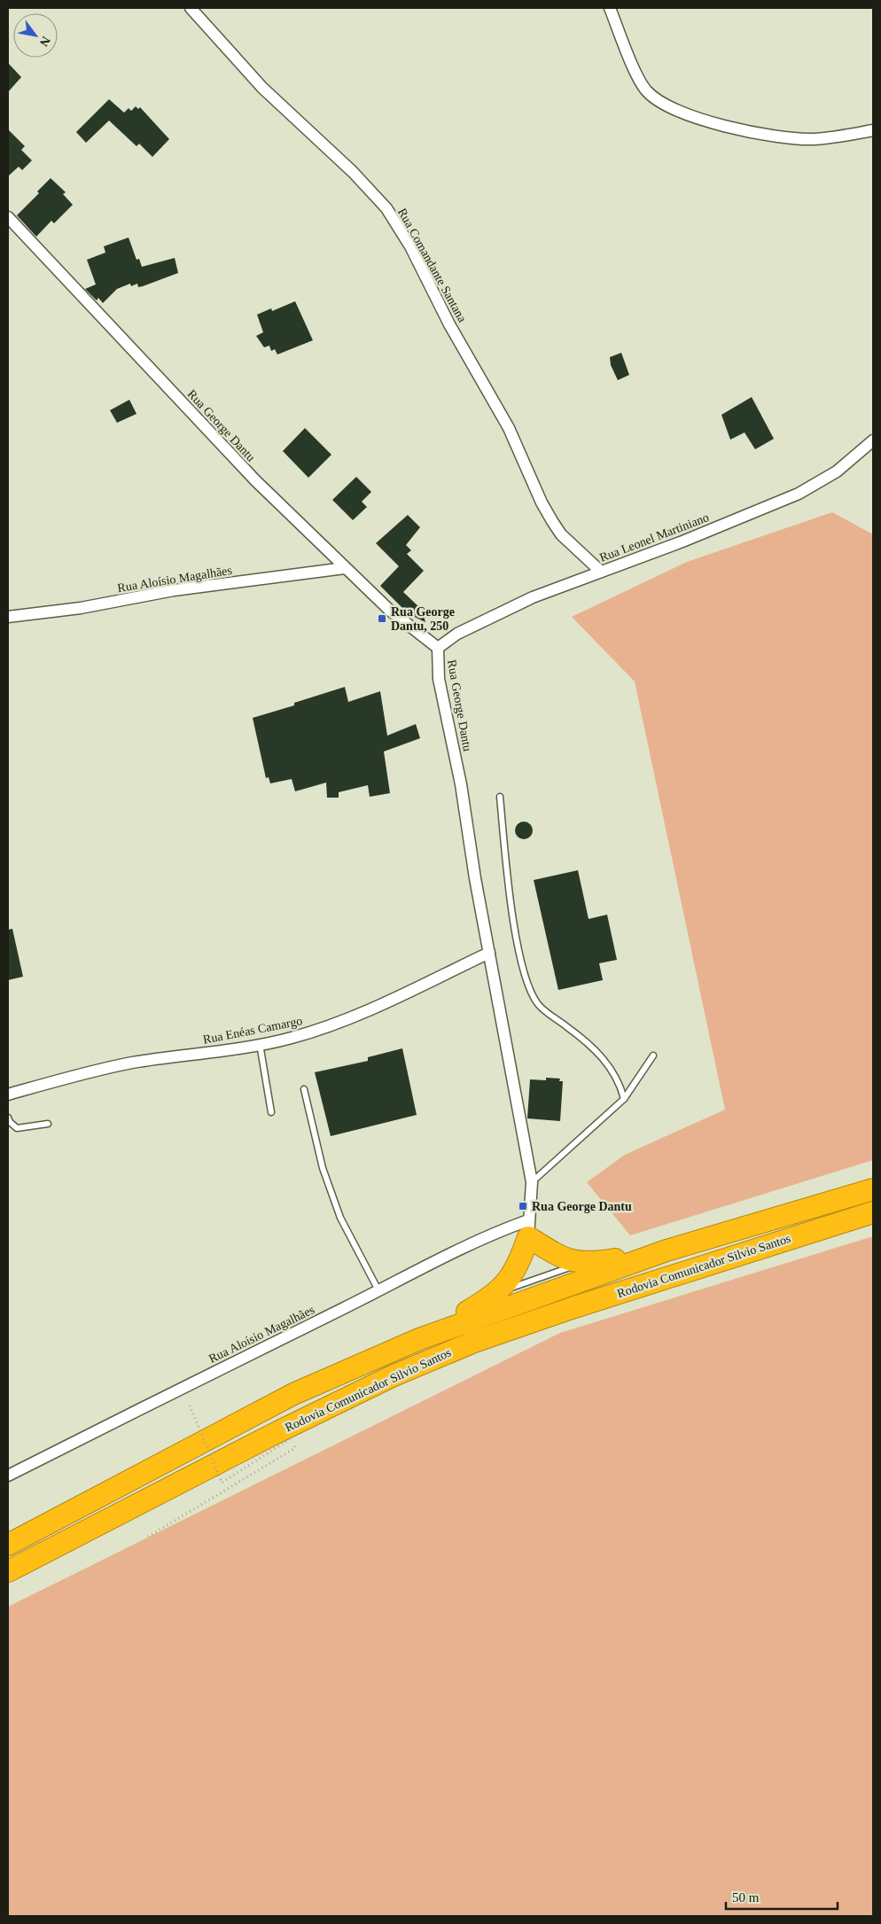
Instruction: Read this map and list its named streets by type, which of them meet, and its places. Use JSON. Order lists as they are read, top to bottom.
{
  "streets": {
    "highway": ["Rodovia Comunicador Silvio Santos"],
    "street": [
      "Rua Comandante Santana",
      "Rua George Dantu",
      "Rua Leonel Martiniano",
      "Rua Aloísio Magalhães",
      "Rua Enéas Camargo"
    ]
  },
  "crossings": [
    ["Rua Comandante Santana", "Rua Leonel Martiniano"],
    ["Rua George Dantu", "Rua Leonel Martiniano"],
    ["Rua George Dantu", "Rua Aloísio Magalhães"],
    ["Rua George Dantu", "Rua Enéas Camargo"]
  ],
  "places": {
    "transit": ["Rua George Dantu, 250", "Rua George Dantu"]
  },
  "scale_bar": "50 m",
  "north": "bottom right"
}
